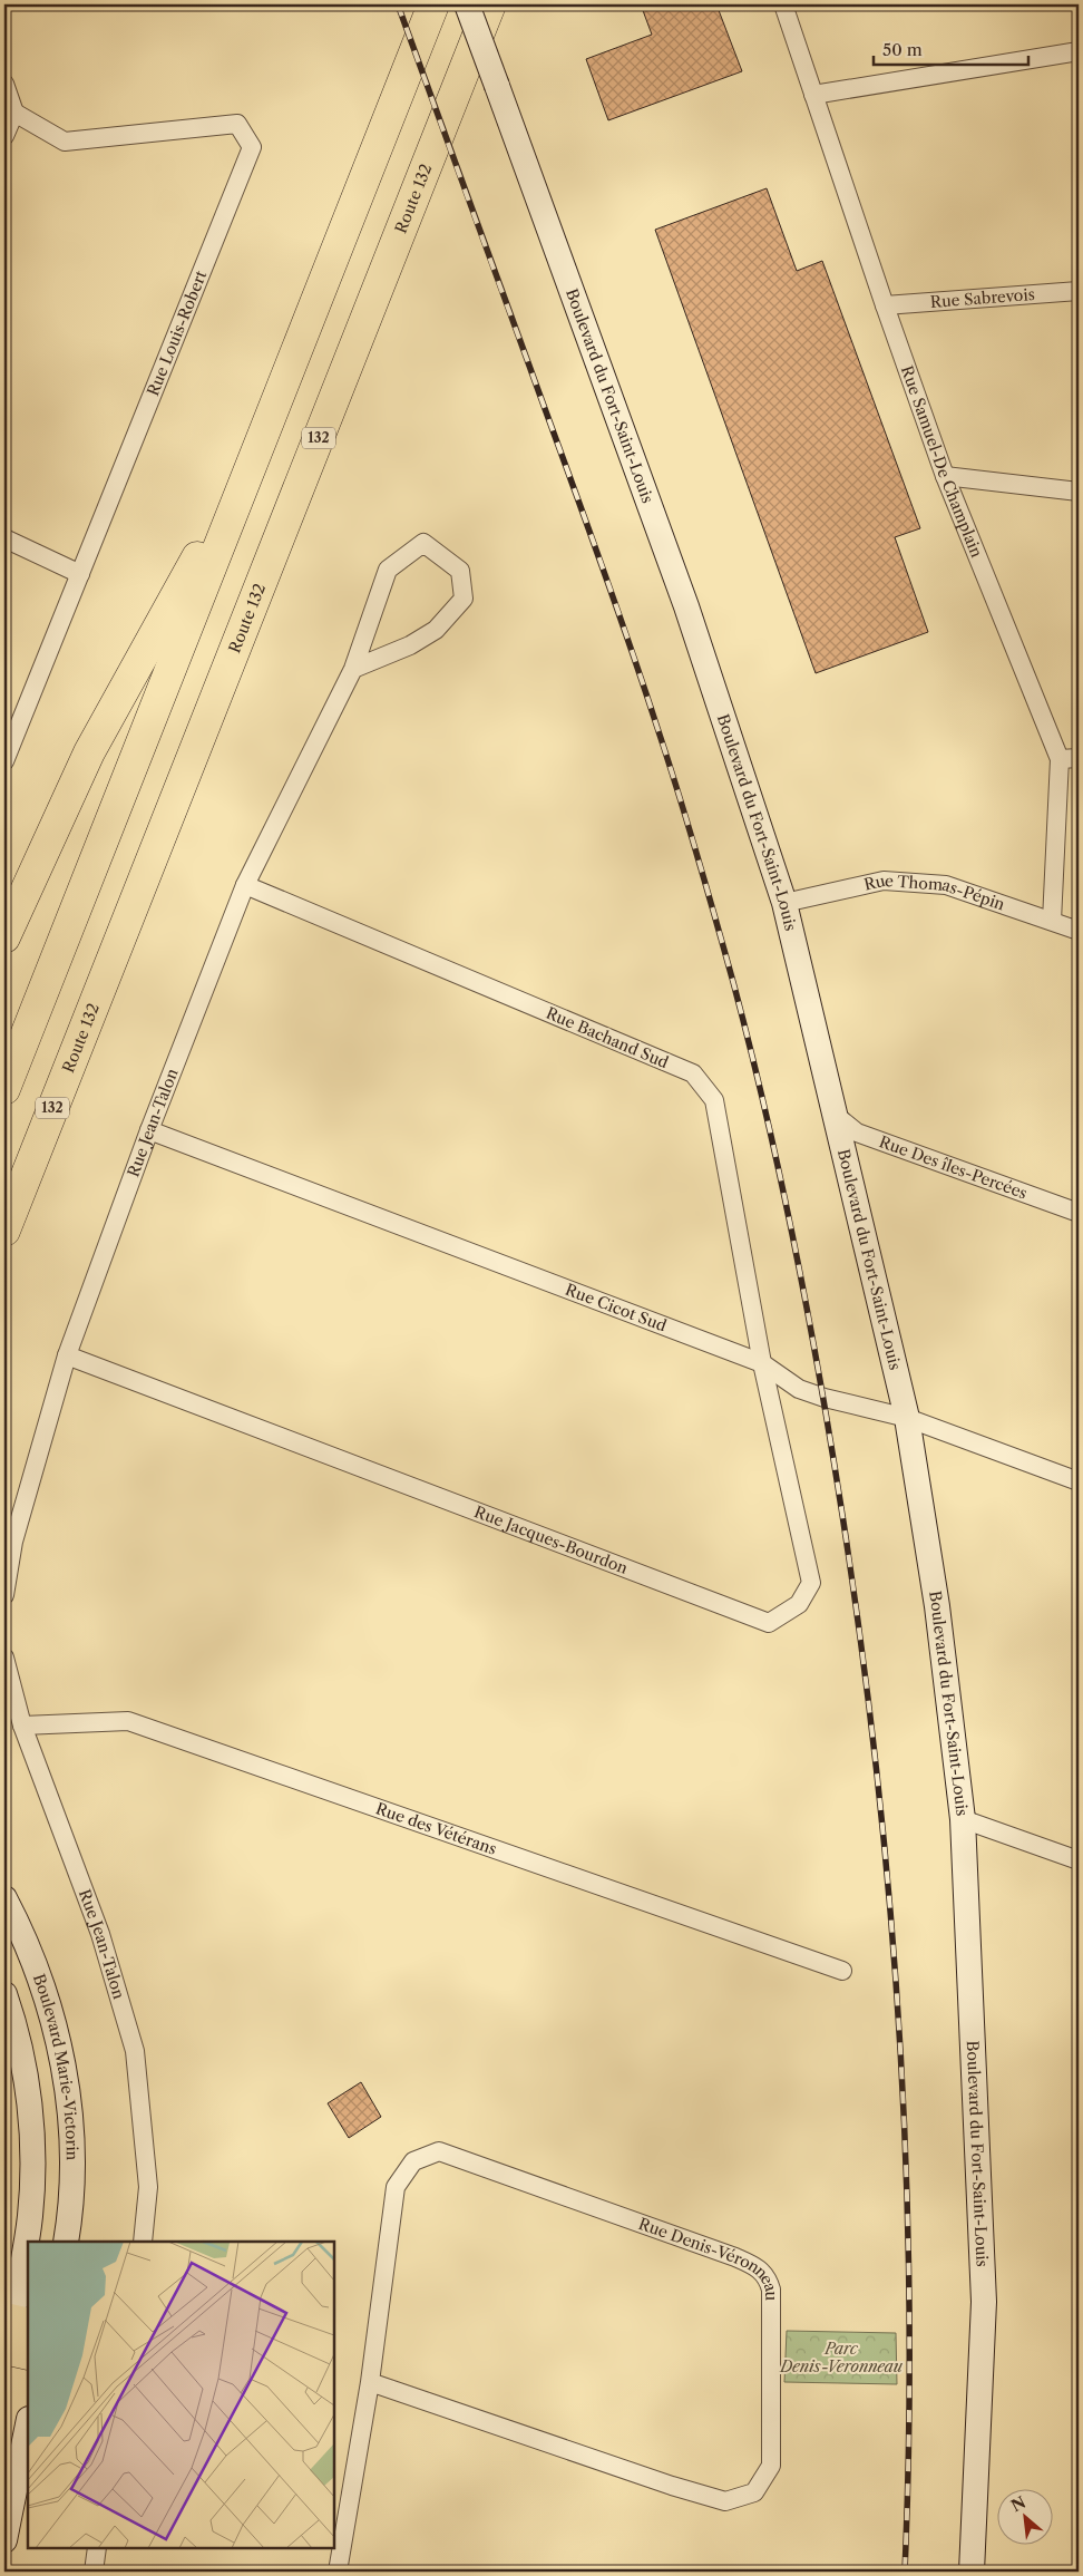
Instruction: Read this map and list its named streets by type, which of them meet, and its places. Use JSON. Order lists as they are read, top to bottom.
{
  "streets": {
    "highway": ["Route 132", "132"],
    "street": [
      "Rue Sabrevois",
      "Rue Louis-Robert",
      "Boulevard du Fort-Saint-Louis",
      "Rue Samuel-De Champlain",
      "Rue Thomas-Pépin",
      "Rue Bachand Sud",
      "Rue Jean-Talon",
      "Rue Des îles-Percées",
      "Rue Cicot Sud",
      "Rue Jacques-Bourdon",
      "Rue des Vétérans",
      "Boulevard Marie-Victorin",
      "Rue Denis-Véronneau"
    ]
  },
  "crossings": [
    ["Rue Sabrevois", "Rue Samuel-De Champlain"],
    ["Boulevard du Fort-Saint-Louis", "Rue Thomas-Pépin"],
    ["Boulevard du Fort-Saint-Louis", "Rue Des îles-Percées"],
    ["Boulevard du Fort-Saint-Louis", "Rue Cicot Sud"],
    ["Rue Samuel-De Champlain", "Rue Thomas-Pépin"],
    ["Rue Bachand Sud", "Rue Jean-Talon"],
    ["Rue Bachand Sud", "Rue Cicot Sud"],
    ["Rue Bachand Sud", "Rue Jacques-Bourdon"],
    ["Rue Jean-Talon", "Rue Cicot Sud"],
    ["Rue Jean-Talon", "Rue Jacques-Bourdon"],
    ["Rue Jean-Talon", "Rue des Vétérans"],
    ["Rue Cicot Sud", "Rue Jacques-Bourdon"]
  ],
  "parks": ["Parc Denis-Veronneau"],
  "scale_bar": "50 m",
  "north": "top left"
}
